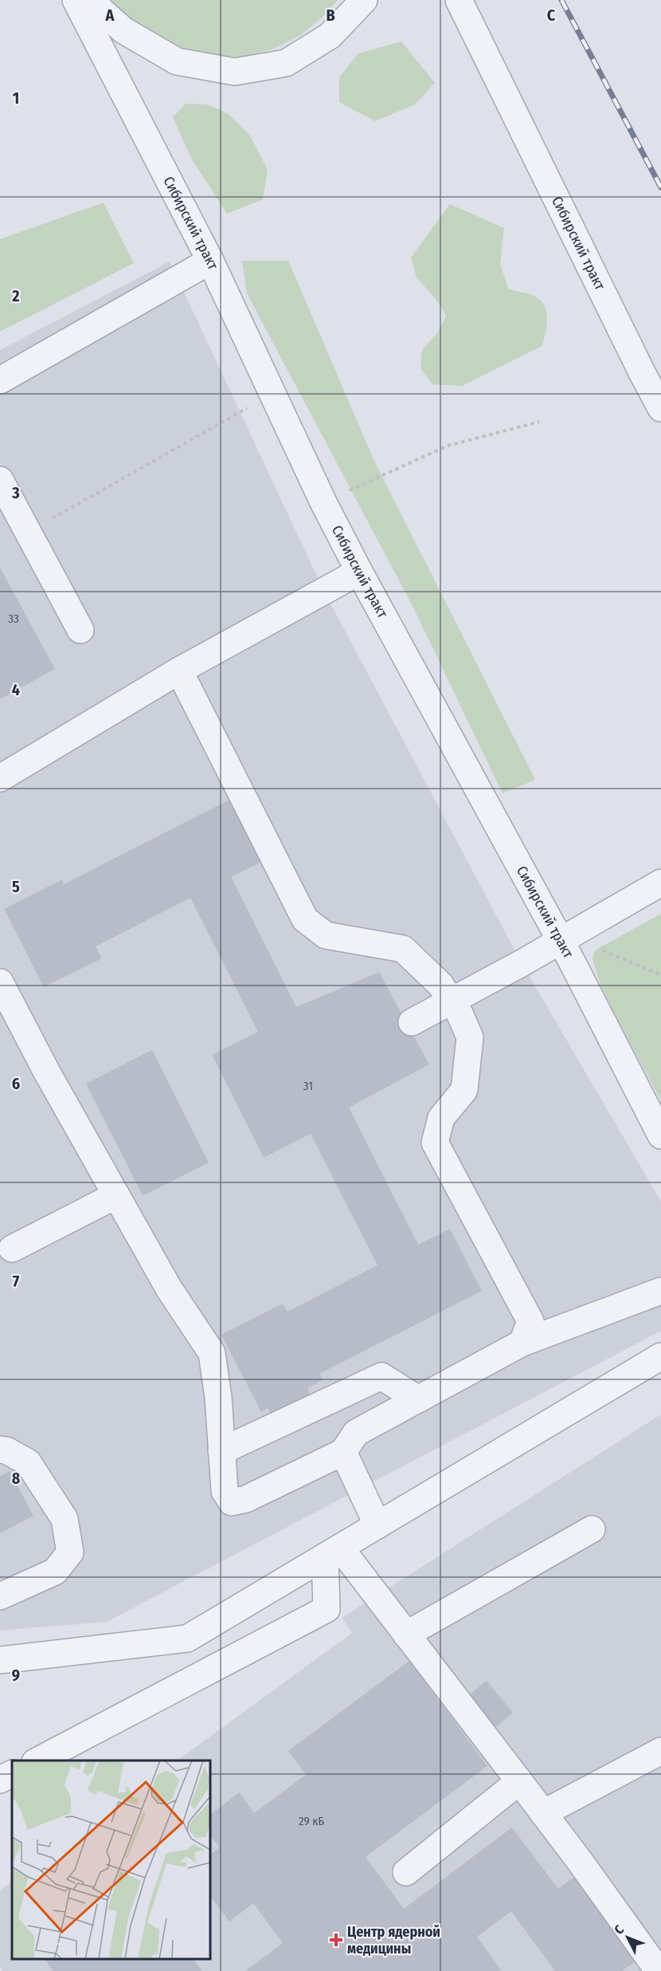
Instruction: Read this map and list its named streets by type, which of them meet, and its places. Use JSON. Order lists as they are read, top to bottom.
{
  "streets": {
    "street": ["Сибирский тракт"]
  },
  "places": {
    "health": ["Центр ядерной медицины"]
  },
  "house_numbers": ["33", "31", "29 кБ"],
  "north": "top left",
  "grid": {
    "columns": ["A", "B", "C"],
    "rows": [
      "1",
      "2",
      "3",
      "4",
      "5",
      "6",
      "7",
      "8",
      "9"
    ]
  }
}
